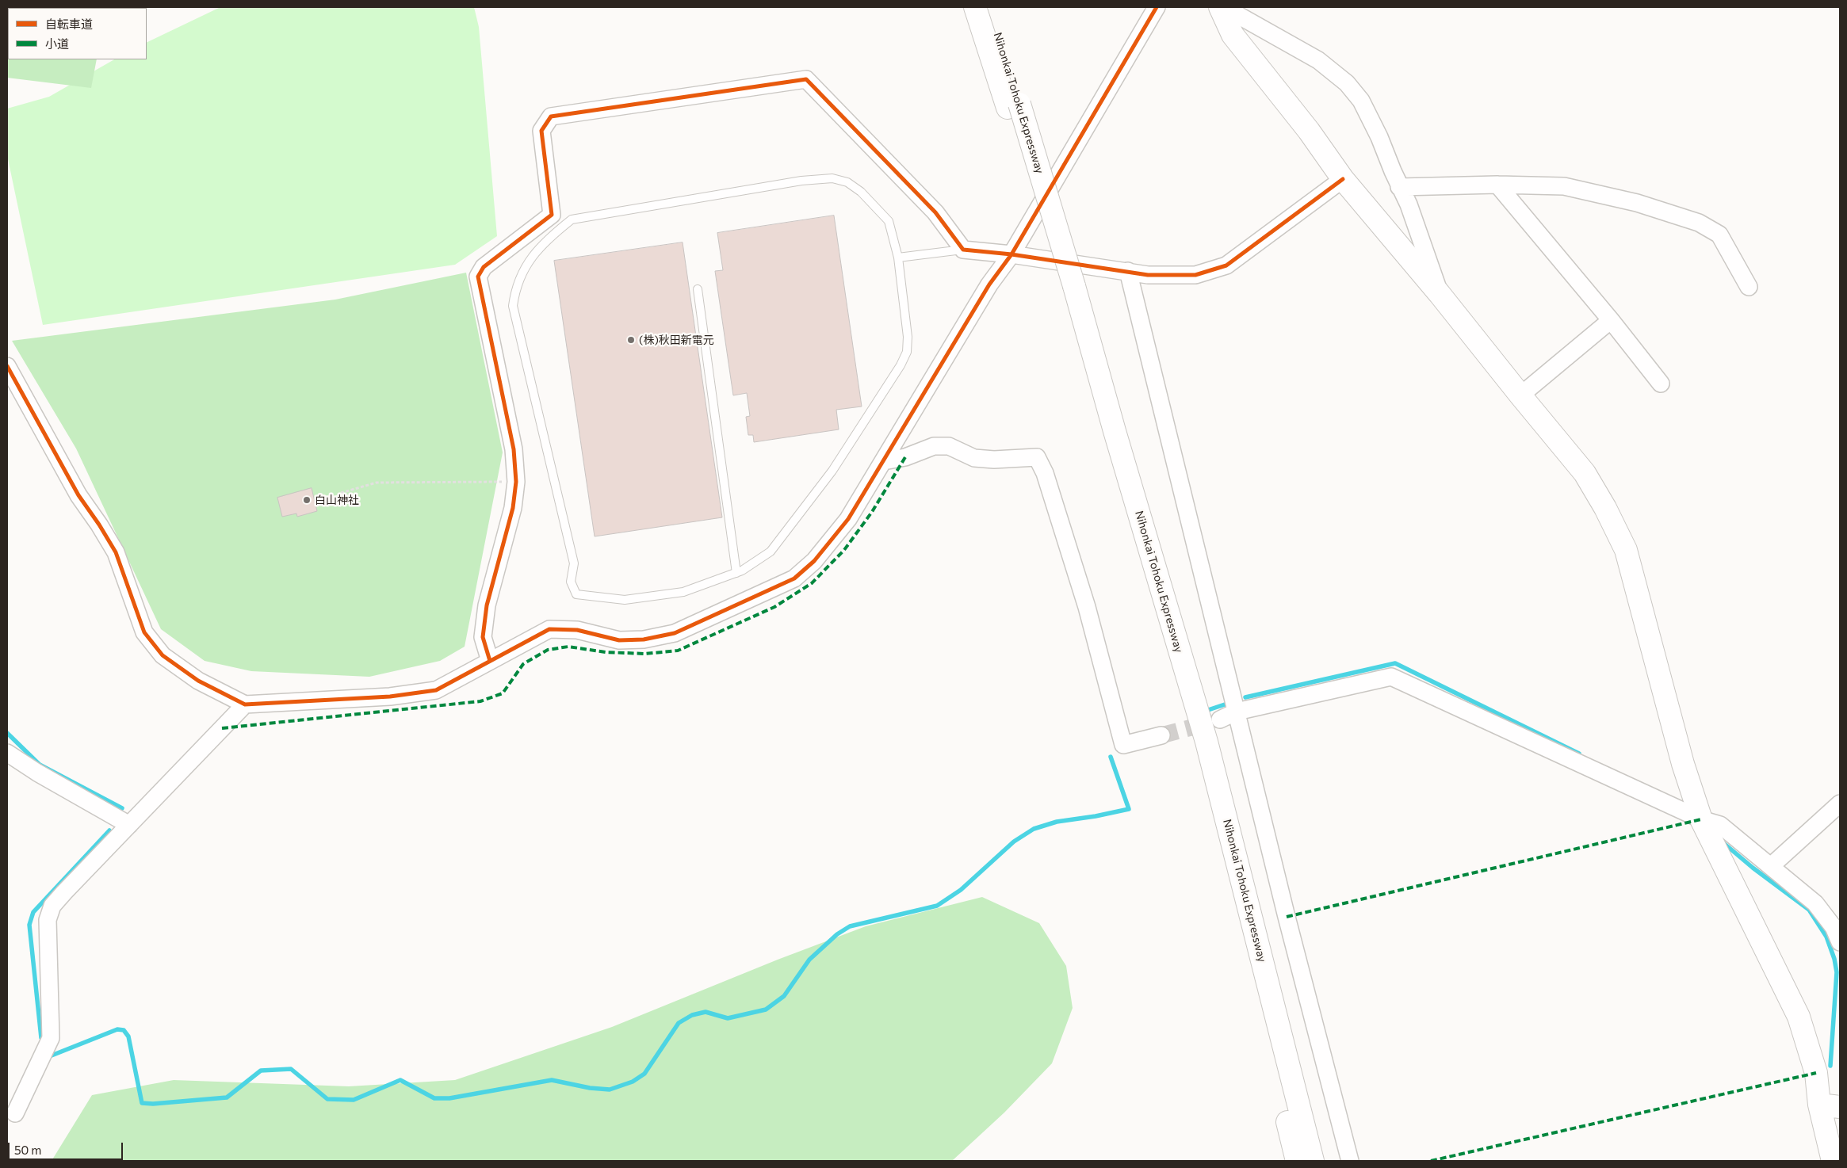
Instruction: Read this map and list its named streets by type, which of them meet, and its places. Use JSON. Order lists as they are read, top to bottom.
{
  "streets": {
    "main road": ["Nihonkai Tohoku Expressway"]
  },
  "places": ["(株)秋田新電元", "白山神社"],
  "legend": ["自転車道", "小道"],
  "scale_bar": "50 m"
}
